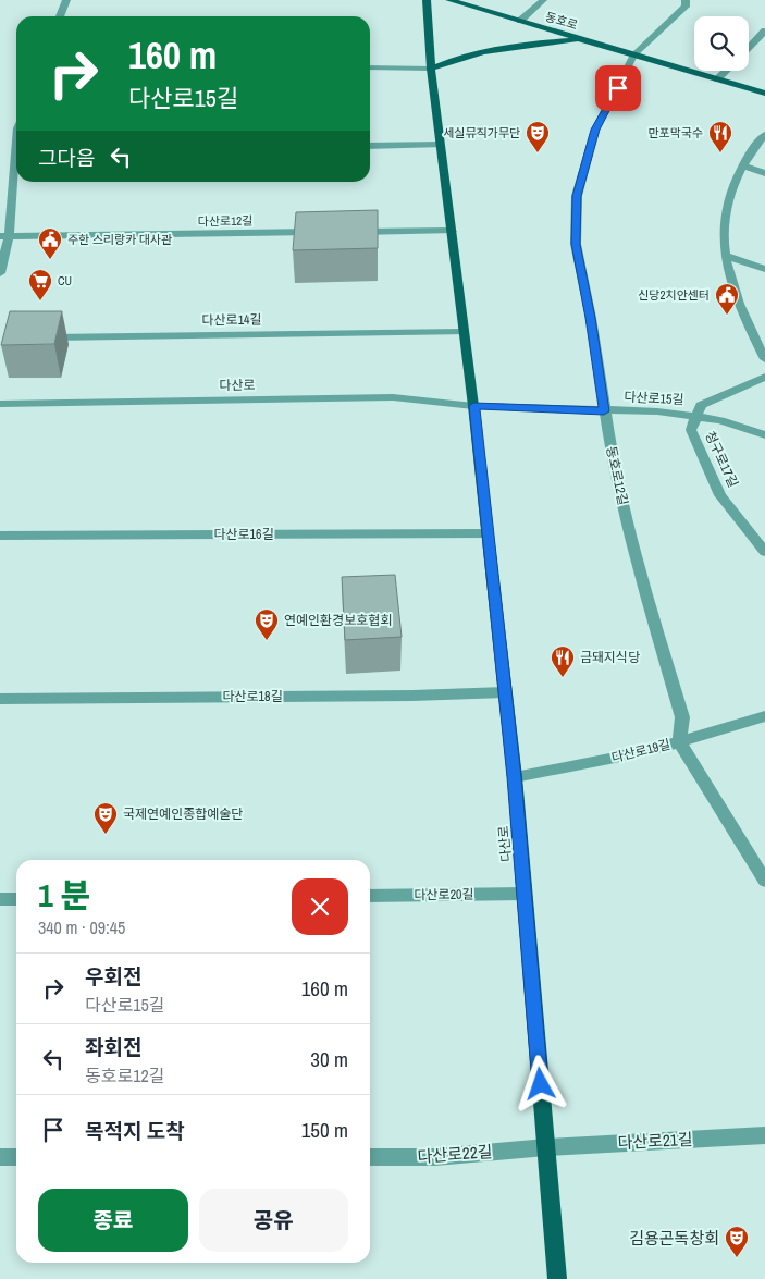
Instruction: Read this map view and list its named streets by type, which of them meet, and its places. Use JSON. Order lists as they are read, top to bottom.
{
  "streets": {
    "main road": ["동호로", "다산로"],
    "street": [
      "다산로12길",
      "다산로14길",
      "다산로15길",
      "청구로17길",
      "동호로12길",
      "다산로16길",
      "다산로18길",
      "다산로19길",
      "다산로20길",
      "다산로21길",
      "다산로22길"
    ]
  },
  "crossings": [
    ["동호로", "동호로12길"],
    ["다산로14길", "다산로"],
    ["다산로", "다산로15길"],
    ["다산로", "다산로16길"],
    ["다산로", "다산로18길"],
    ["다산로", "다산로19길"],
    ["다산로", "다산로20길"],
    ["다산로", "다산로21길"],
    ["다산로", "다산로22길"],
    ["다산로15길", "청구로17길"],
    ["다산로15길", "동호로12길"],
    ["동호로12길", "다산로19길"],
    ["다산로21길", "다산로22길"]
  ],
  "places": {
    "theatre": [
      "세실뮤직가무단",
      "연예인환경보호협회",
      "국제연예인종합예술단",
      "김용곤독창회"
    ],
    "restaurant": ["만포막국수", "금돼지식당"],
    "public building": ["주한 스리랑카 대사관", "신당2치안센터"],
    "supermarket": ["CU"]
  },
  "page": {
    "turn": ["160 m", "다산로15길"],
    "then": "그다음",
    "heading": ["1 분", "340 m · 09:45"],
    "list": [
      {
        "name": "우회전",
        "note": "다산로15길",
        "value": "160 m"
      },
      {
        "name": "좌회전",
        "note": "동호로12길",
        "value": "30 m"
      },
      {
        "name": "목적지 도착",
        "value": "150 m"
      }
    ],
    "buttons": ["종료", "공유"]
  }
}
